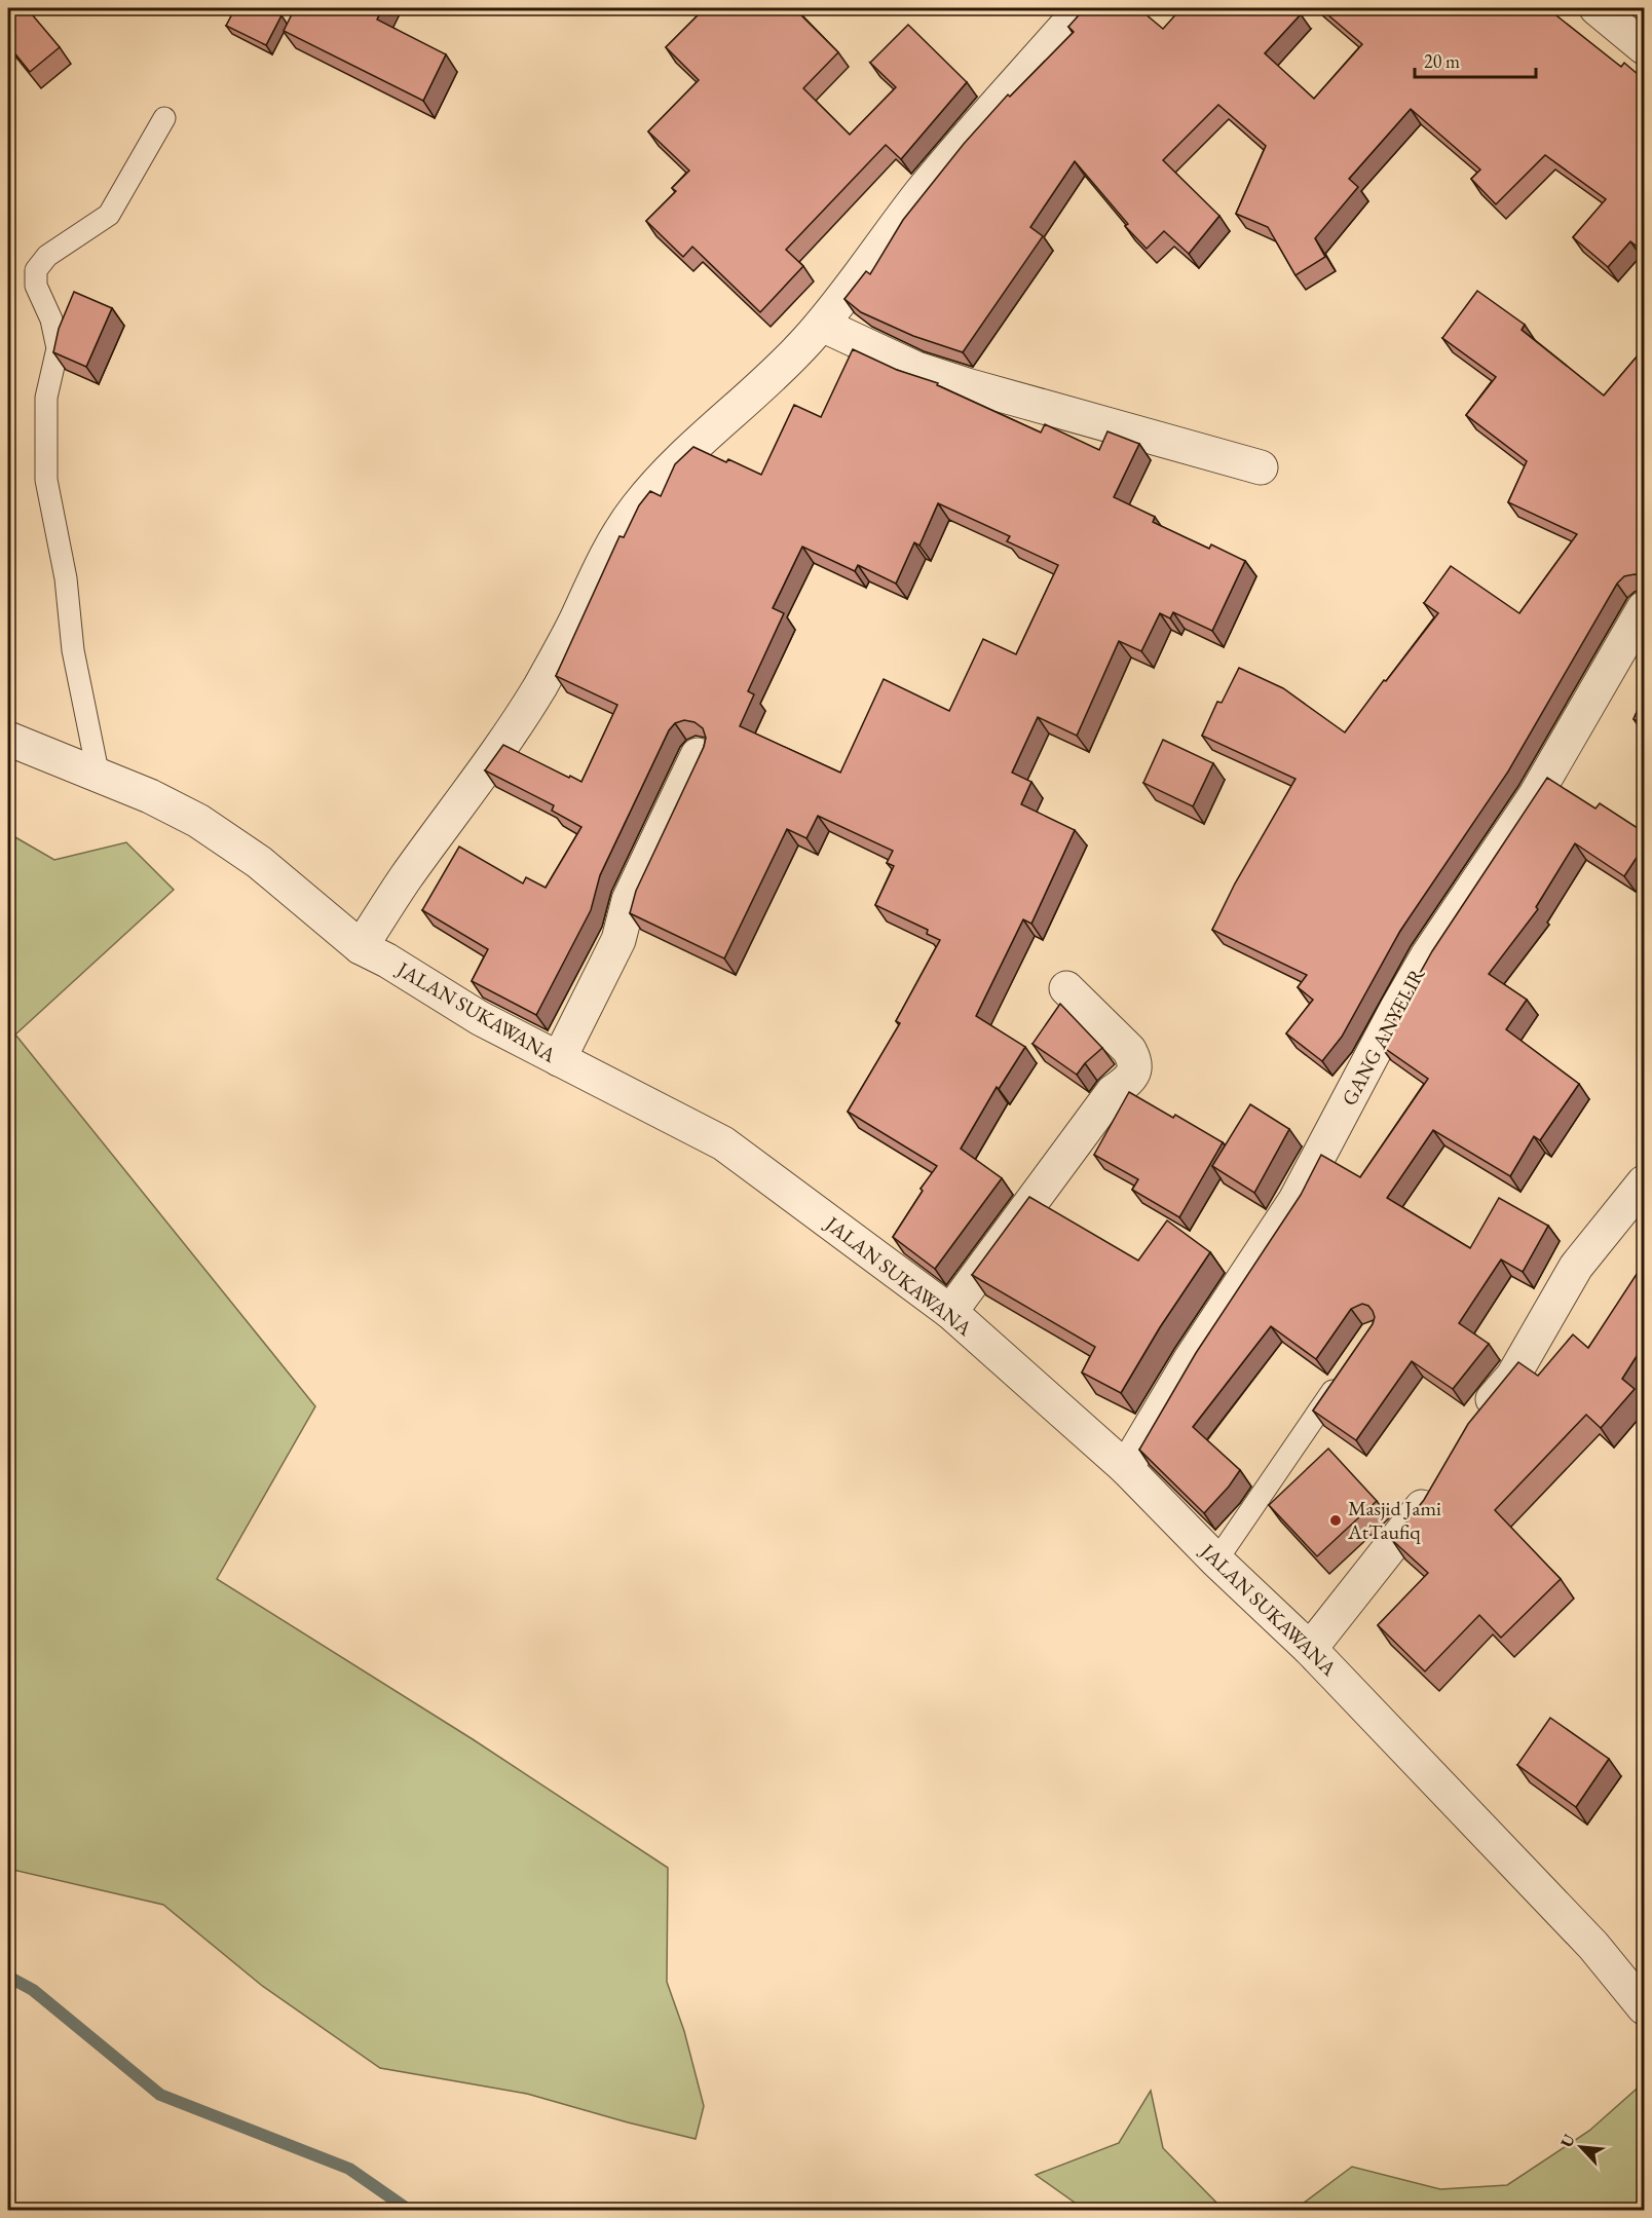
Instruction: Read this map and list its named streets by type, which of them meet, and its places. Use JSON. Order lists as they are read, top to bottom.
{
  "streets": {
    "street": ["JALAN SUKAWANA", "GANG ANYELIR"]
  },
  "crossings": [
    ["JALAN SUKAWANA", "GANG ANYELIR"]
  ],
  "places": ["Masjid Jami AtTaufiq"],
  "scale_bar": "20 m",
  "north": "top left"
}
